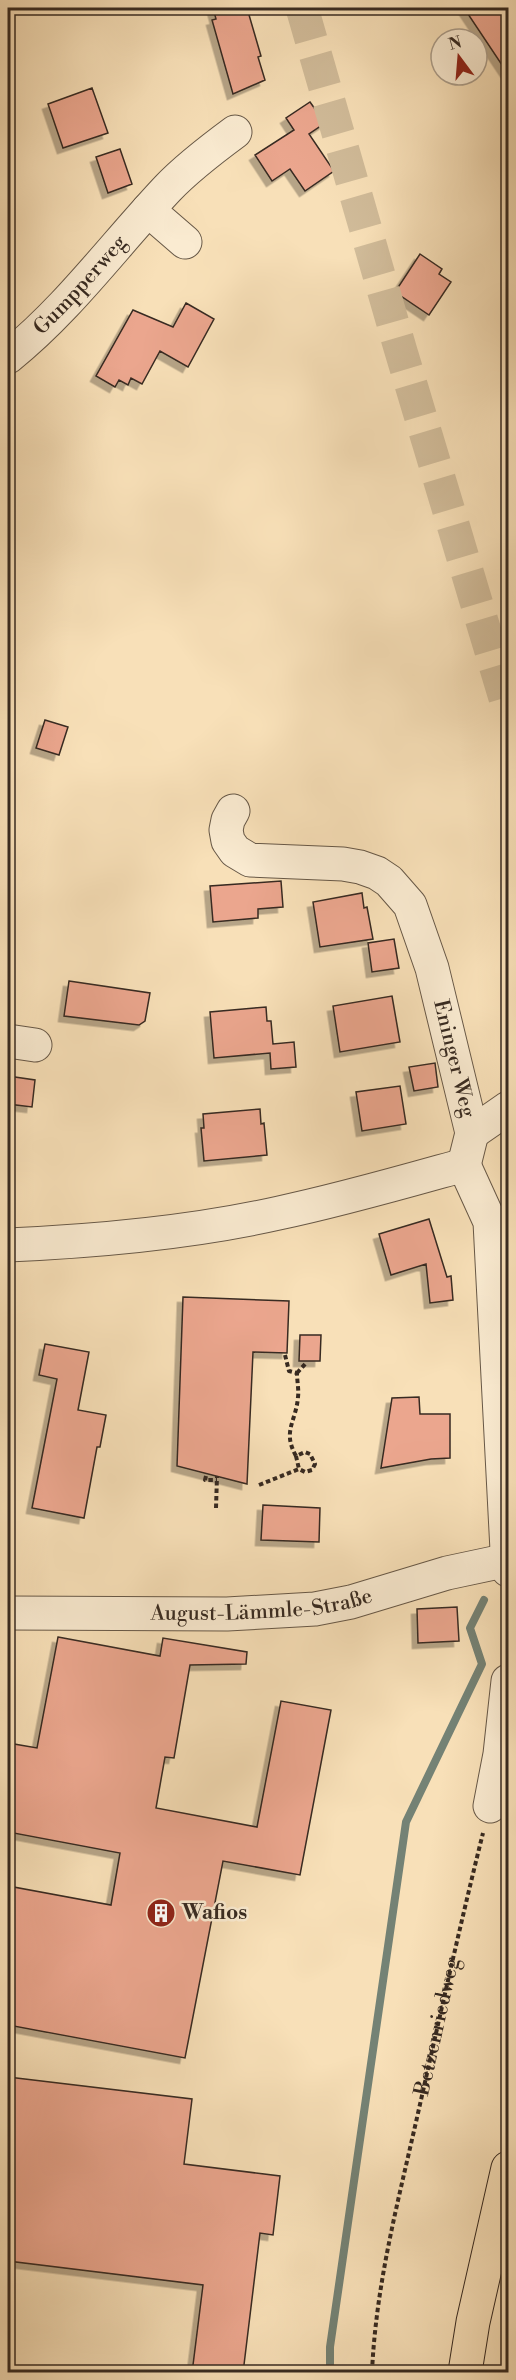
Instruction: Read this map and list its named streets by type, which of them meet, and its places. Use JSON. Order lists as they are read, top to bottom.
{
  "streets": {
    "street": ["Gumpperweg", "Eninger Weg", "August-Lämmle-Straße"],
    "path": ["Betzenriedweg"]
  },
  "places": {
    "building": ["Wafios"]
  },
  "north": "top"
}
